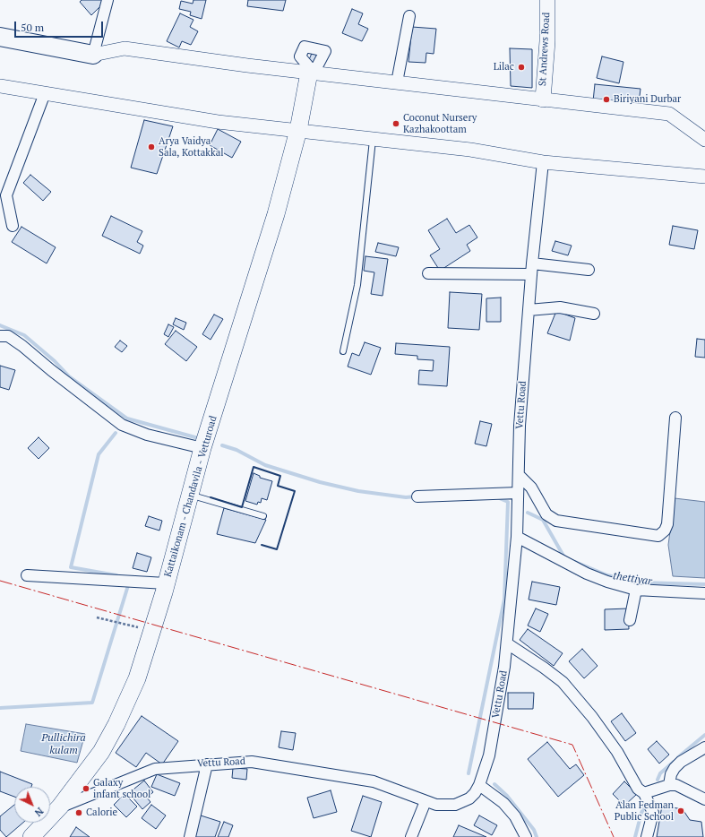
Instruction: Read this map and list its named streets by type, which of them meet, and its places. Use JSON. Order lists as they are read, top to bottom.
{
  "streets": {
    "main road": ["St Andrews Road", "Kattaikonam - Chandavila - Vetturoad"],
    "street": ["Vettu Road"]
  },
  "crossings": [
    ["Vettu Road", "Kattaikonam - Chandavila - Vetturoad"]
  ],
  "water": ["thettiyar", "Pullichira kulam"],
  "places": [
    "Lilac",
    "Biriyani Durbar",
    "Coconut Nursery Kazhakoottam",
    "Arya Vaidya Sala, Kottakkal",
    "Galaxy infant school",
    "Alan Fedman Public School",
    "Calorie"
  ],
  "scale_bar": "50 m",
  "north": "bottom right"
}
